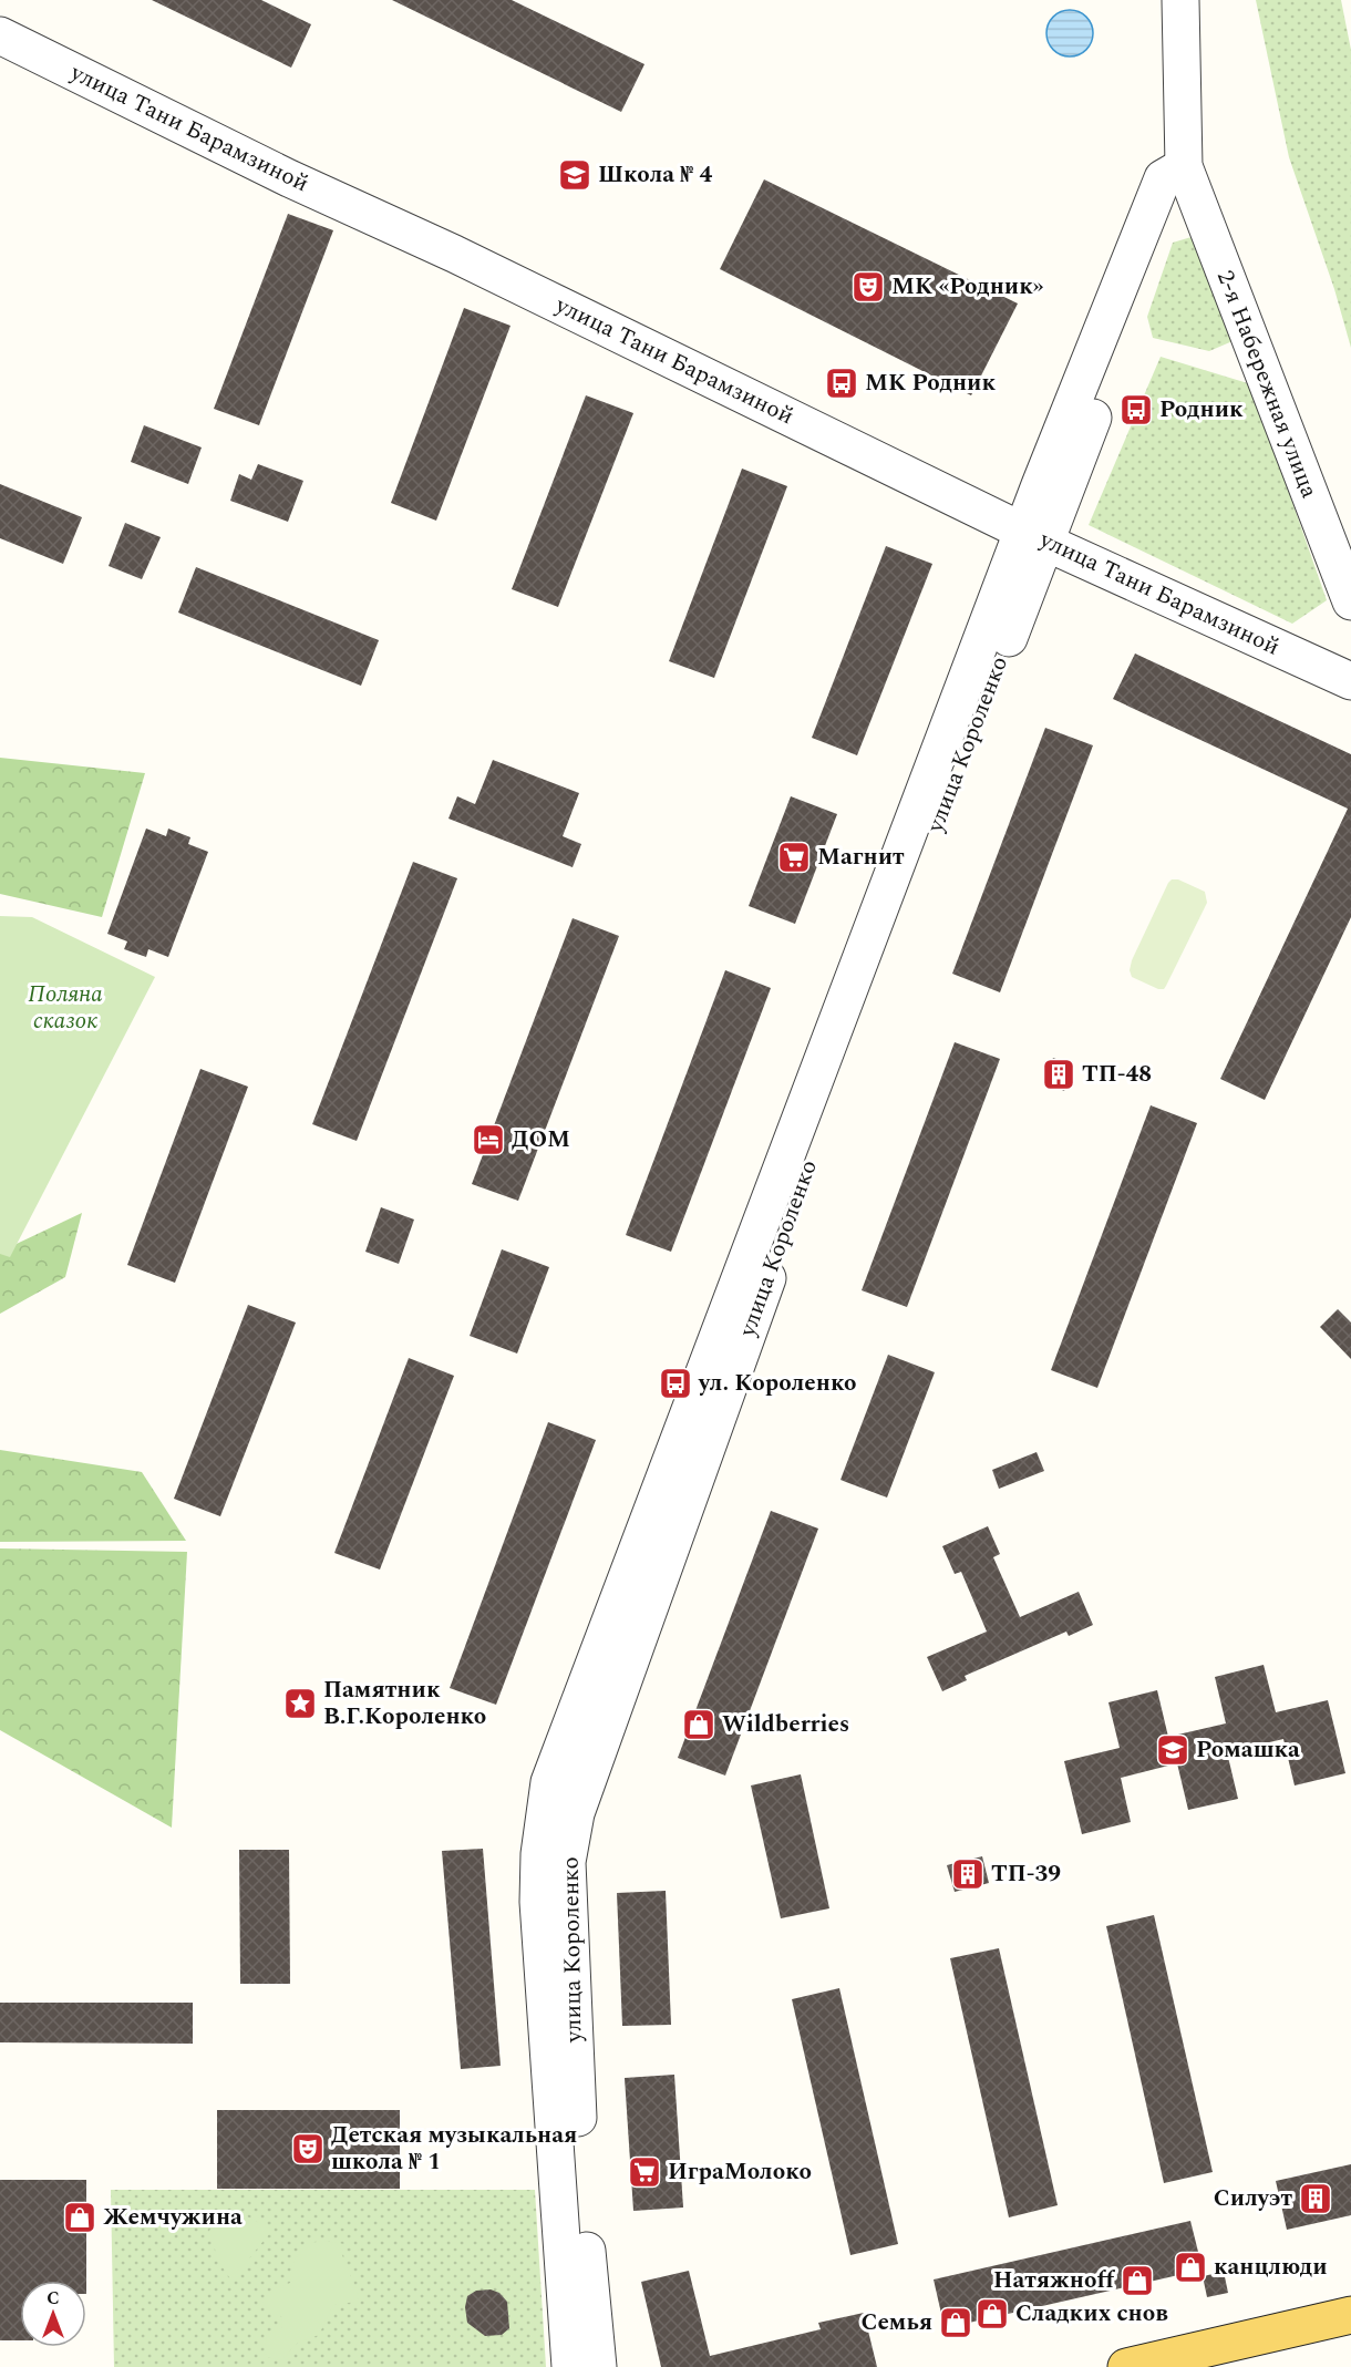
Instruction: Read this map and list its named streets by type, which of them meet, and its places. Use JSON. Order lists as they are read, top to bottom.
{
  "streets": {
    "street": ["улица Тани Барамзиной", "2-я Набережная улица", "улица Короленко"]
  },
  "crossings": [
    ["улица Тани Барамзиной", "улица Короленко"],
    ["2-я Набережная улица", "улица Короленко"]
  ],
  "parks": ["Поляна сказок"],
  "places": {
    "school or university": ["Школа № 4", "Ромашка"],
    "theatre": ["МК «Родник»", "Детская музыкальная школа № 1"],
    "bus stop": ["МК Родник", "Родник", "ул. Короленко"],
    "supermarket": ["Магнит", "ИграМолоко"],
    "building": ["ТП-48", "ТП-39", "Силуэт"],
    "hotel": ["ДОМ"],
    "place": ["Памятник В.Г.Короленко"],
    "shop": [
      "Wildberries",
      "Жемчужина",
      "канцлюди",
      "Натяжноff",
      "Сладких снов",
      "Семья"
    ]
  },
  "north": "top"
}
